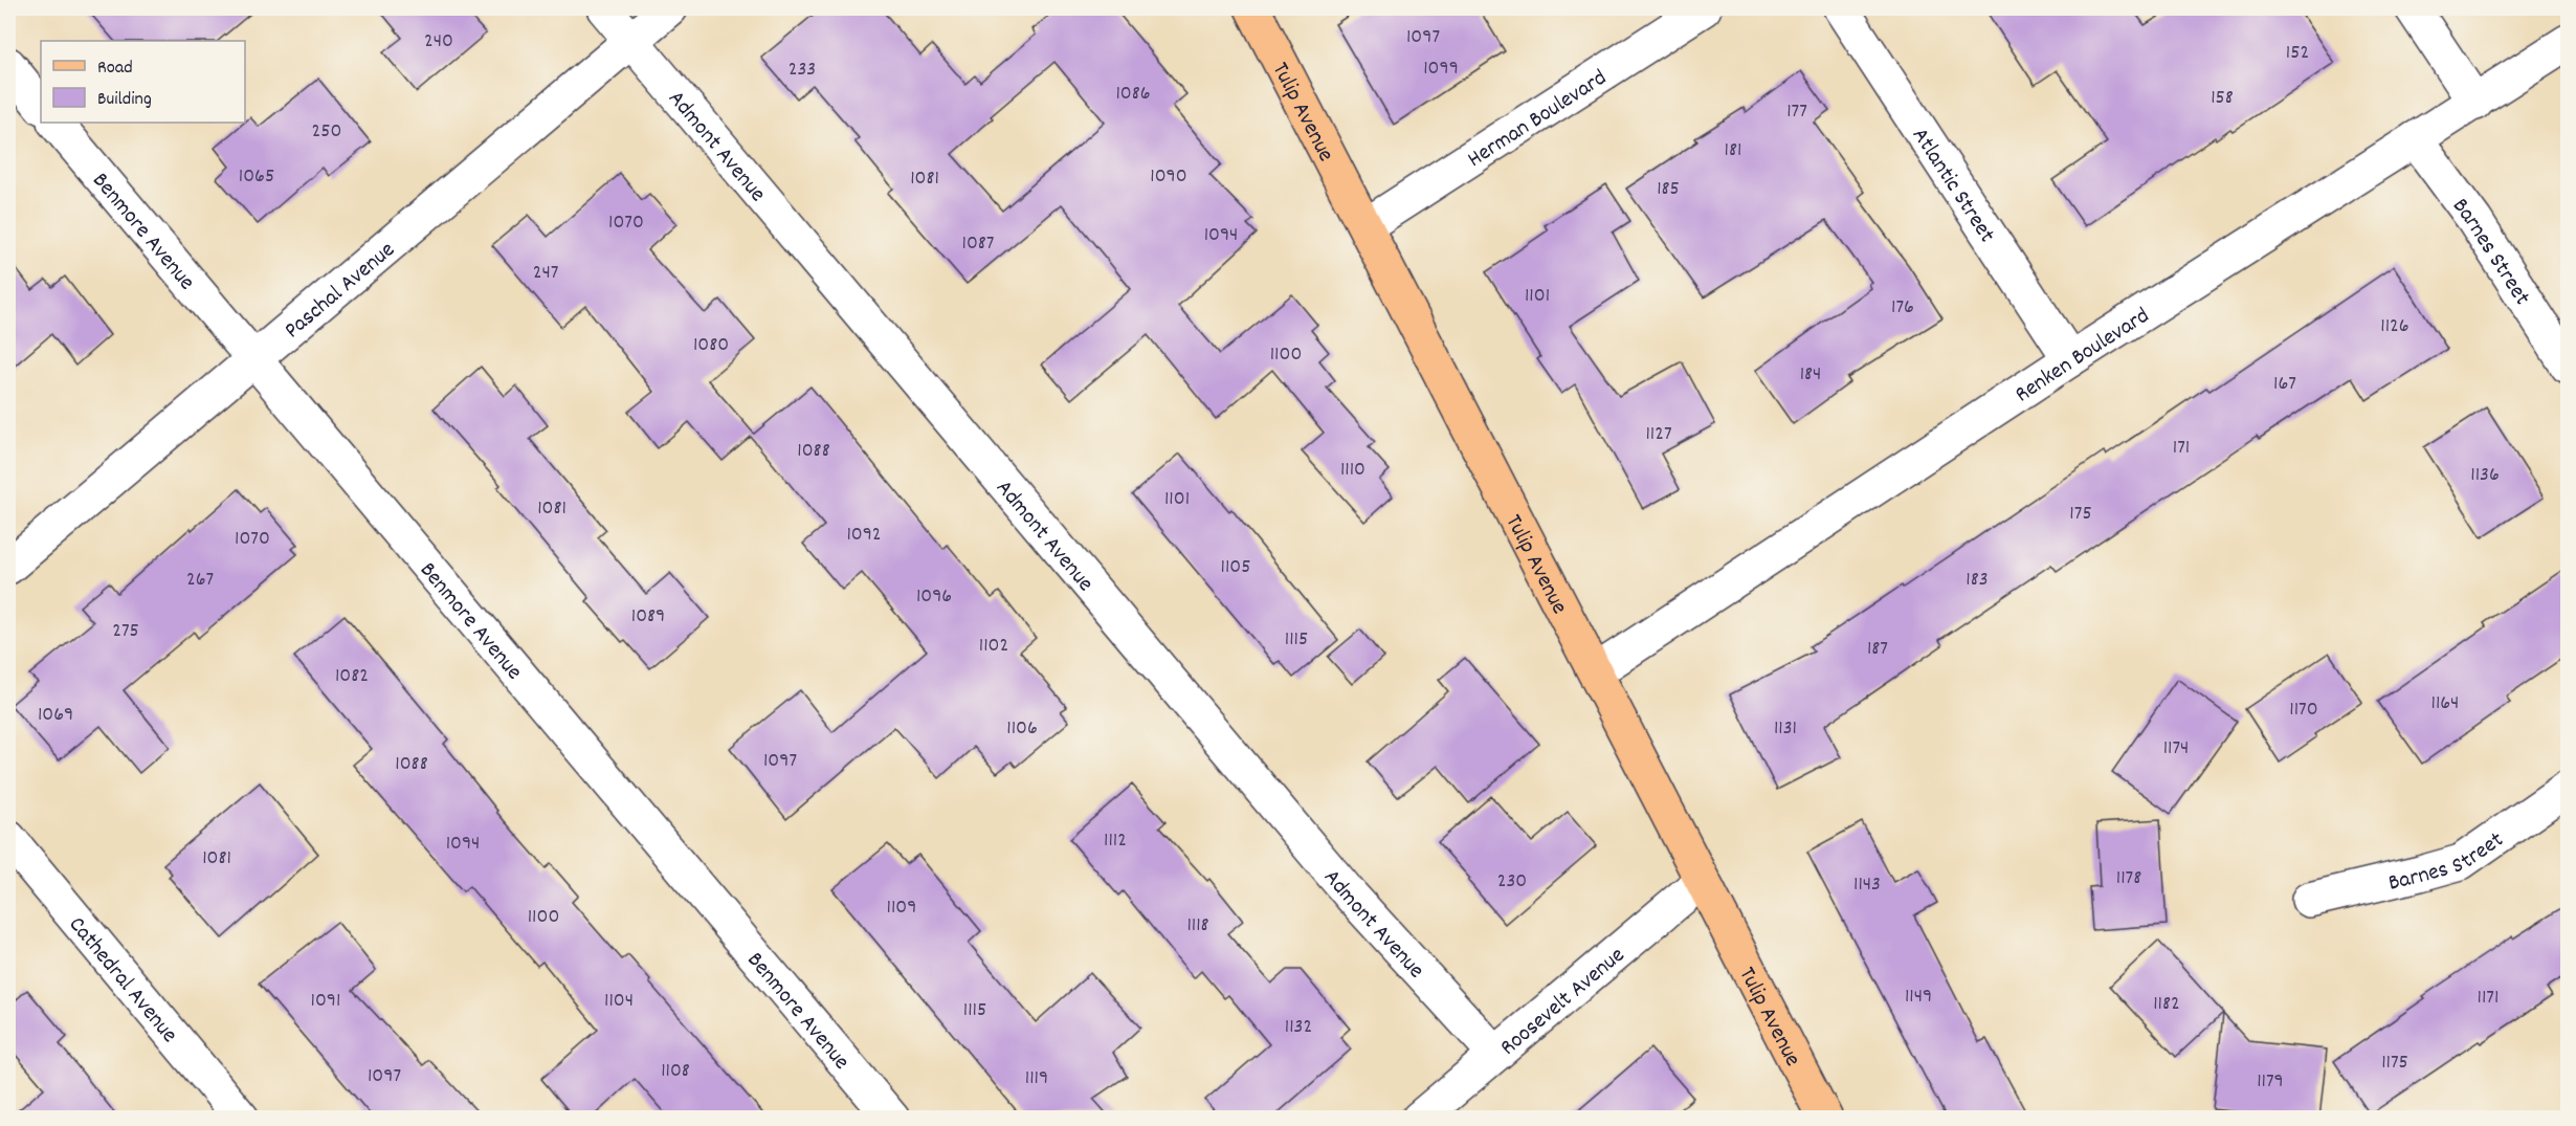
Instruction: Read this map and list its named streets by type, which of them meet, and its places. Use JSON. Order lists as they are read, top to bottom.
{
  "streets": {
    "main road": ["Tulip Avenue"],
    "street": [
      "Herman Boulevard",
      "Admont Avenue",
      "Atlantic Street",
      "Benmore Avenue",
      "Barnes Street",
      "Paschal Avenue",
      "Renken Boulevard",
      "Cathedral Avenue",
      "Roosevelt Avenue"
    ]
  },
  "crossings": [
    ["Tulip Avenue", "Herman Boulevard"],
    ["Tulip Avenue", "Renken Boulevard"],
    ["Tulip Avenue", "Roosevelt Avenue"],
    ["Admont Avenue", "Paschal Avenue"],
    ["Admont Avenue", "Roosevelt Avenue"],
    ["Atlantic Street", "Renken Boulevard"],
    ["Benmore Avenue", "Paschal Avenue"],
    ["Barnes Street", "Renken Boulevard"]
  ],
  "house_numbers": [
    "1097",
    "240",
    "152",
    "1099",
    "233",
    "1086",
    "158",
    "177",
    "250",
    "181",
    "1065",
    "1090",
    "1081",
    "185",
    "1070",
    "1094",
    "1087",
    "247",
    "1101",
    "176",
    "1126",
    "1080",
    "1100",
    "184",
    "167",
    "1127",
    "171",
    "1088",
    "1110",
    "1136",
    "1101",
    "1081",
    "175",
    "1092",
    "1070",
    "1105",
    "267",
    "183",
    "1096",
    "1089",
    "275",
    "1115",
    "1102",
    "187",
    "1082",
    "1164",
    "1170",
    "1069",
    "1106",
    "1131",
    "1174",
    "1097",
    "1088",
    "1112",
    "1094",
    "1081",
    "1178",
    "230",
    "1143",
    "1109",
    "1100",
    "1118",
    "1149",
    "1171",
    "1091",
    "1104",
    "1182",
    "1115",
    "1132",
    "1175",
    "1108",
    "1097",
    "1119",
    "1179"
  ],
  "legend": ["Road", "Building"]
}
